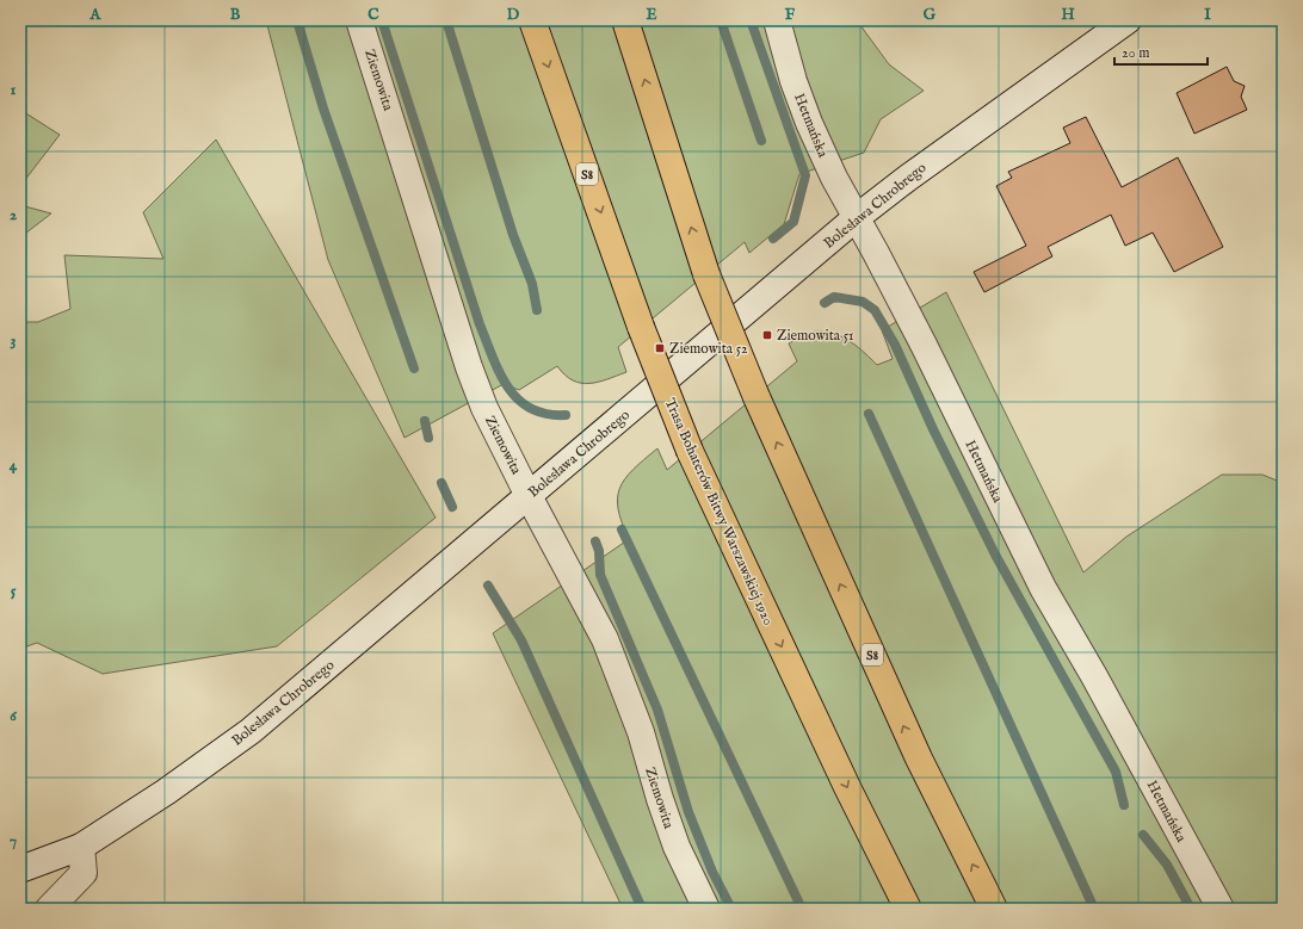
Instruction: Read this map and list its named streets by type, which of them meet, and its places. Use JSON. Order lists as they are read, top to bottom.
{
  "streets": {
    "highway": ["S8", "Trasa Bohaterów Bitwy Warszawskiej 1920"],
    "street": ["Ziemowita", "Hetmańska", "Bolesława Chrobrego"]
  },
  "crossings": [
    ["Ziemowita", "Bolesława Chrobrego"],
    ["Hetmańska", "Bolesława Chrobrego"]
  ],
  "places": {
    "transit": ["Ziemowita 51", "Ziemowita 52"]
  },
  "scale_bar": "20 m",
  "grid": {
    "columns": [
      "A",
      "B",
      "C",
      "D",
      "E",
      "F",
      "G",
      "H",
      "I"
    ],
    "rows": [
      "1",
      "2",
      "3",
      "4",
      "5",
      "6",
      "7"
    ]
  }
}
